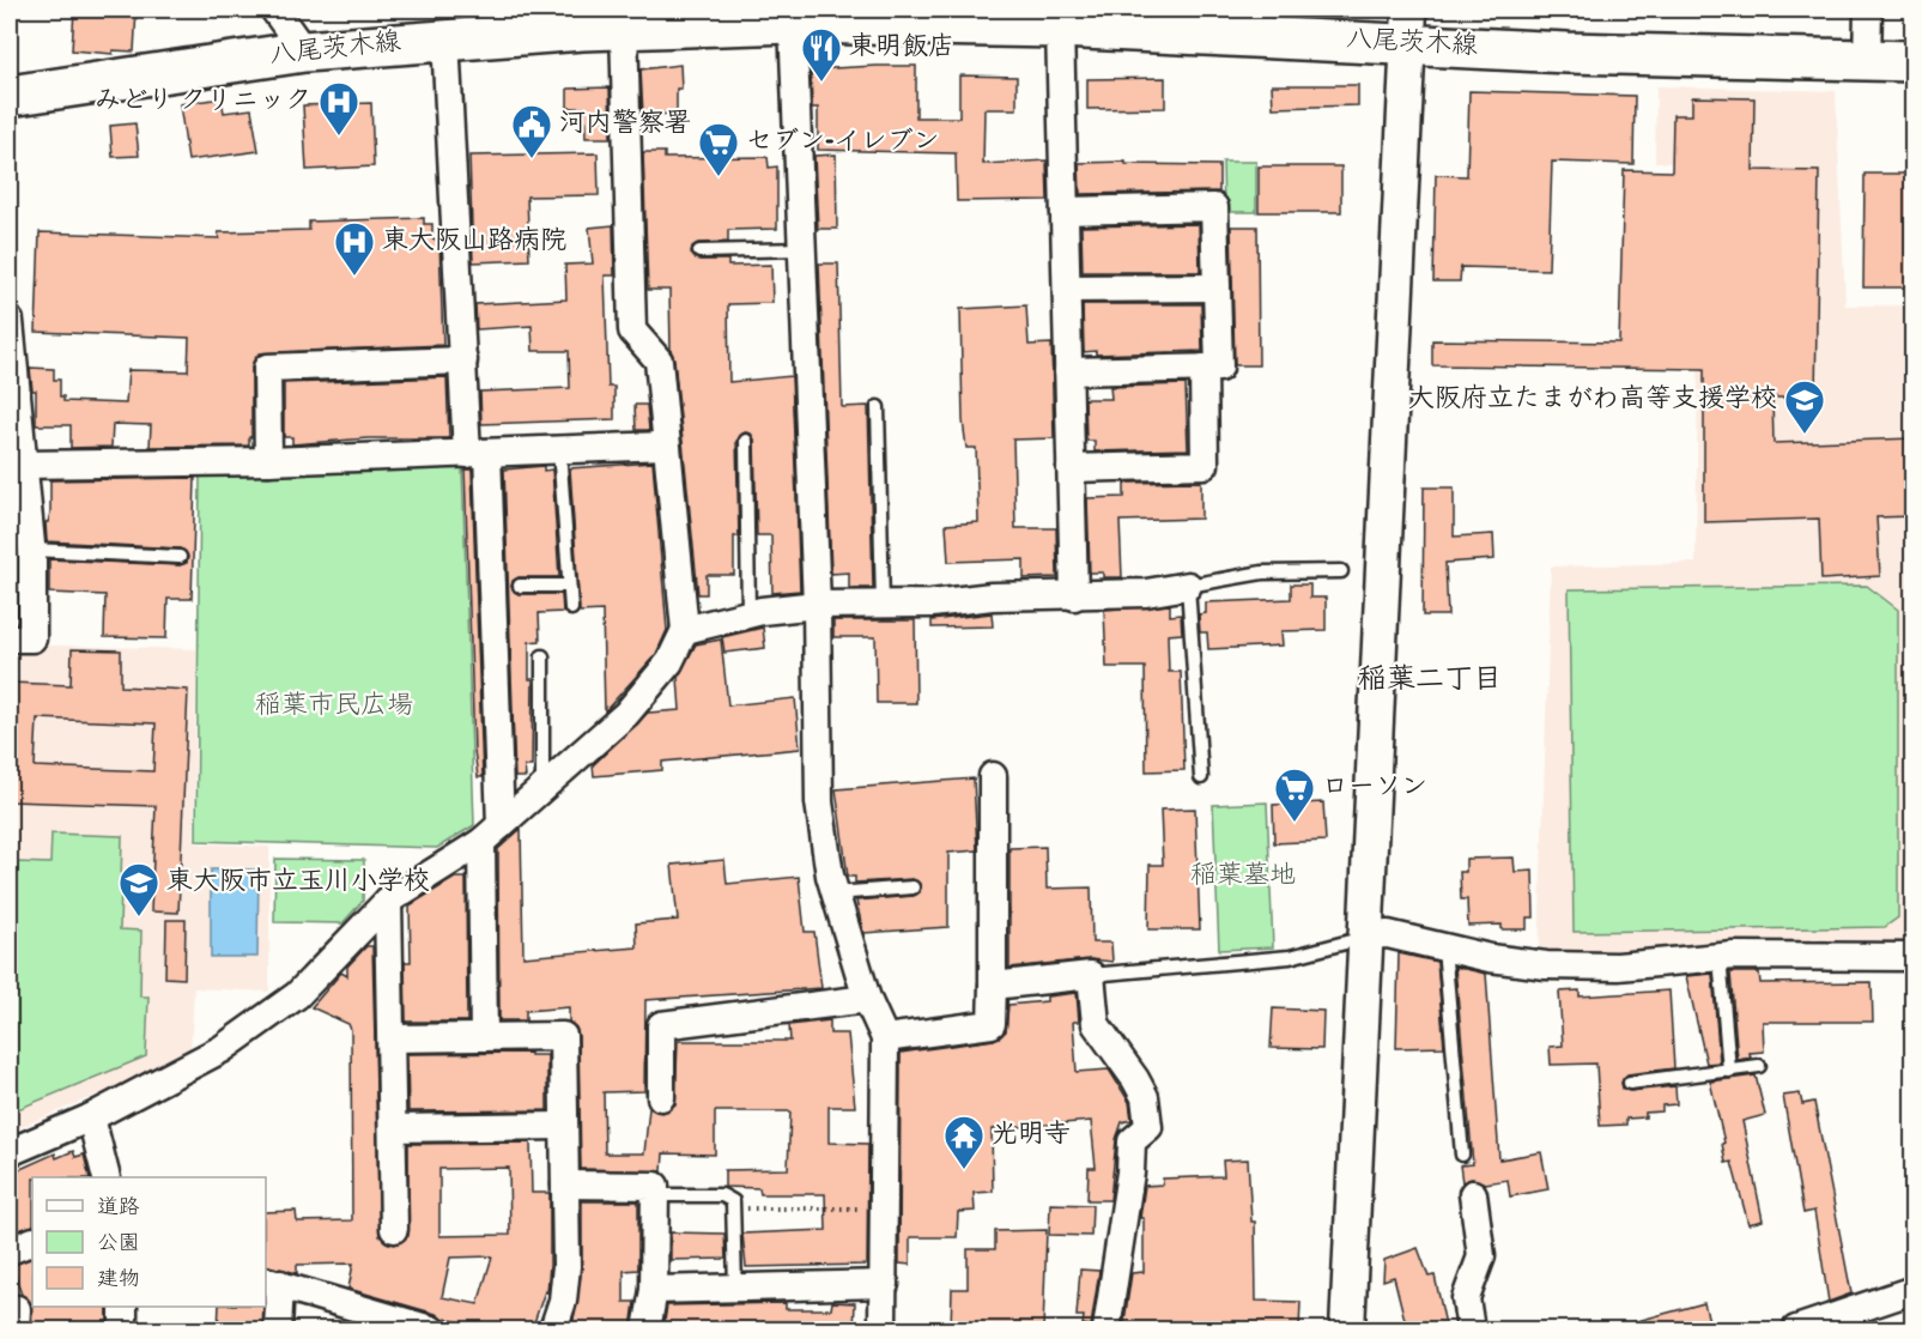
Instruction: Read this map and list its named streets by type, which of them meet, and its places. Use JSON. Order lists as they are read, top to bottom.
{
  "streets": {
    "main road": ["八尾茨木線"]
  },
  "districts": ["稲葉二丁目"],
  "parks": ["稲葉市民広場", "稲葉墓地"],
  "places": {
    "restaurant": ["東明飯店"],
    "hospital": ["みどり クリニック", "東大阪山路病院"],
    "public building": ["河内警察署"],
    "supermarket": ["セブン-イレブン", "ローソン"],
    "school or university": ["大阪府立たまがわ高等支援学校", "東大阪市立玉川小学校"],
    "temple": ["光明寺"]
  },
  "legend": ["道路", "公園", "建物"]
}
